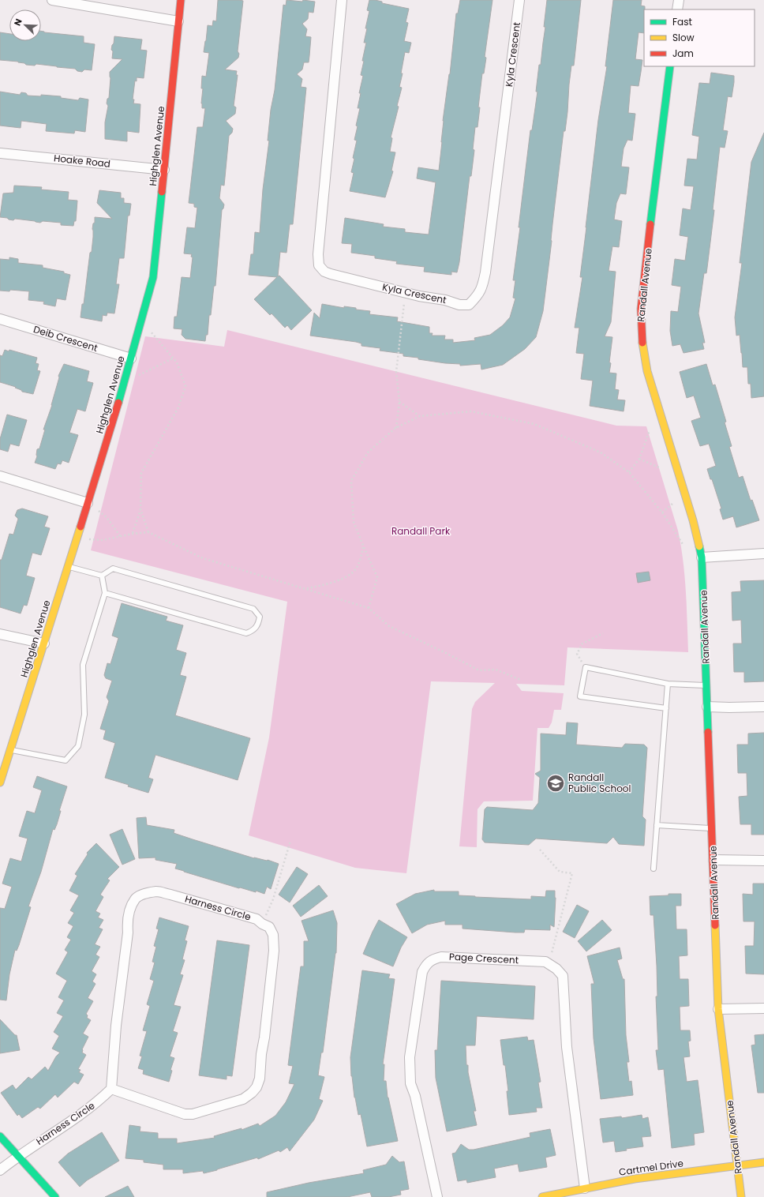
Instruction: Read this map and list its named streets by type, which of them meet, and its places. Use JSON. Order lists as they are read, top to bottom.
{
  "streets": {
    "street": [
      "Kyla Crescent",
      "Highglen Avenue",
      "Hoake Road",
      "Randall Avenue",
      "Deib Crescent",
      "Harness Circle",
      "Page Crescent",
      "Cartmel Drive"
    ]
  },
  "crossings": [
    ["Highglen Avenue", "Hoake Road"],
    ["Highglen Avenue", "Deib Crescent"],
    ["Randall Avenue", "Cartmel Drive"]
  ],
  "parks": ["Randall Park"],
  "places": {
    "school or university": ["Randall Public School"]
  },
  "legend": ["Fast", "Slow", "Jam"],
  "north": "top left"
}
